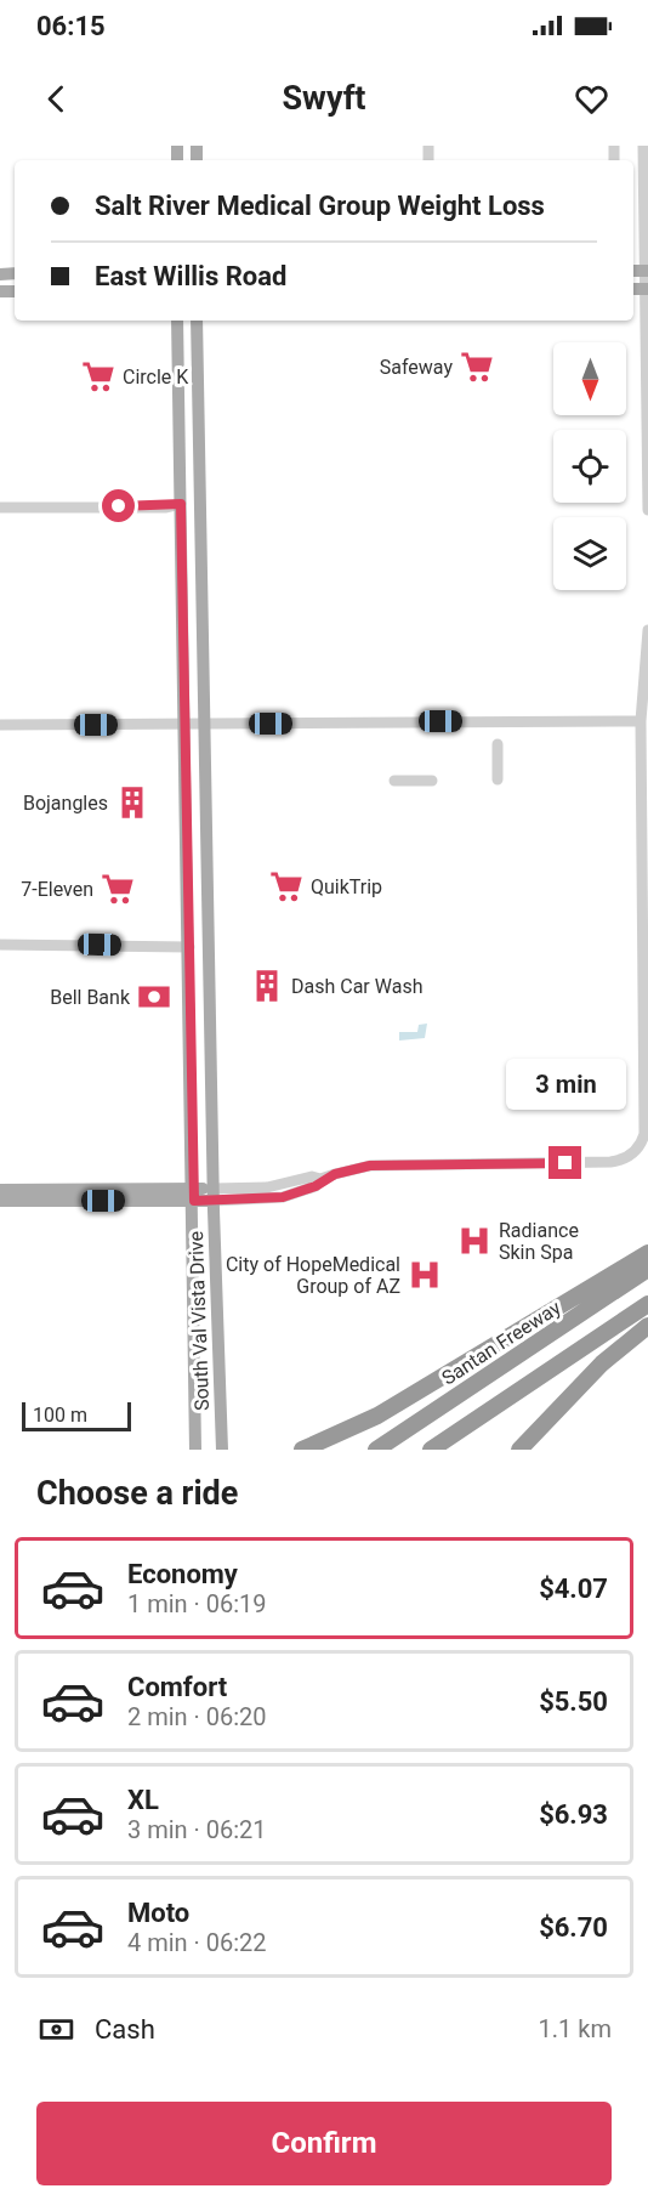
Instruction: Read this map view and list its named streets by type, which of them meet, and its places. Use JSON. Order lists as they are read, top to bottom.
{
  "streets": {
    "highway": ["Santan Freeway"],
    "main road": ["South Val Vista Drive"]
  },
  "places": {
    "supermarket": [
      "Safeway",
      "Circle K",
      "QuikTrip",
      "7-Eleven"
    ],
    "building": ["Bojangles", "Dash Car Wash"],
    "bank": ["Bell Bank"],
    "hospital": ["Radiance Skin Spa", "City of HopeMedical Group of AZ"]
  },
  "scale_bar": "100 m",
  "north": "bottom",
  "page": {
    "status": "06:15",
    "header": "Swyft",
    "banner": ["Salt River Medical Group Weight Loss", "East Willis Road"],
    "bubble": "3 min",
    "scale": "100 m",
    "heading": "Choose a ride",
    "list": [
      {
        "name": "Economy",
        "note": "1 min · 06:19",
        "value": "$4.07"
      },
      {
        "name": "Comfort",
        "note": "2 min · 06:20",
        "value": "$5.50"
      },
      {
        "name": "XL",
        "note": "3 min · 06:21",
        "value": "$6.93"
      },
      {
        "name": "Moto",
        "note": "4 min · 06:22",
        "value": "$6.70"
      }
    ],
    "pay": ["Cash", "1.1 km"],
    "buttons": "Confirm"
  }
}
